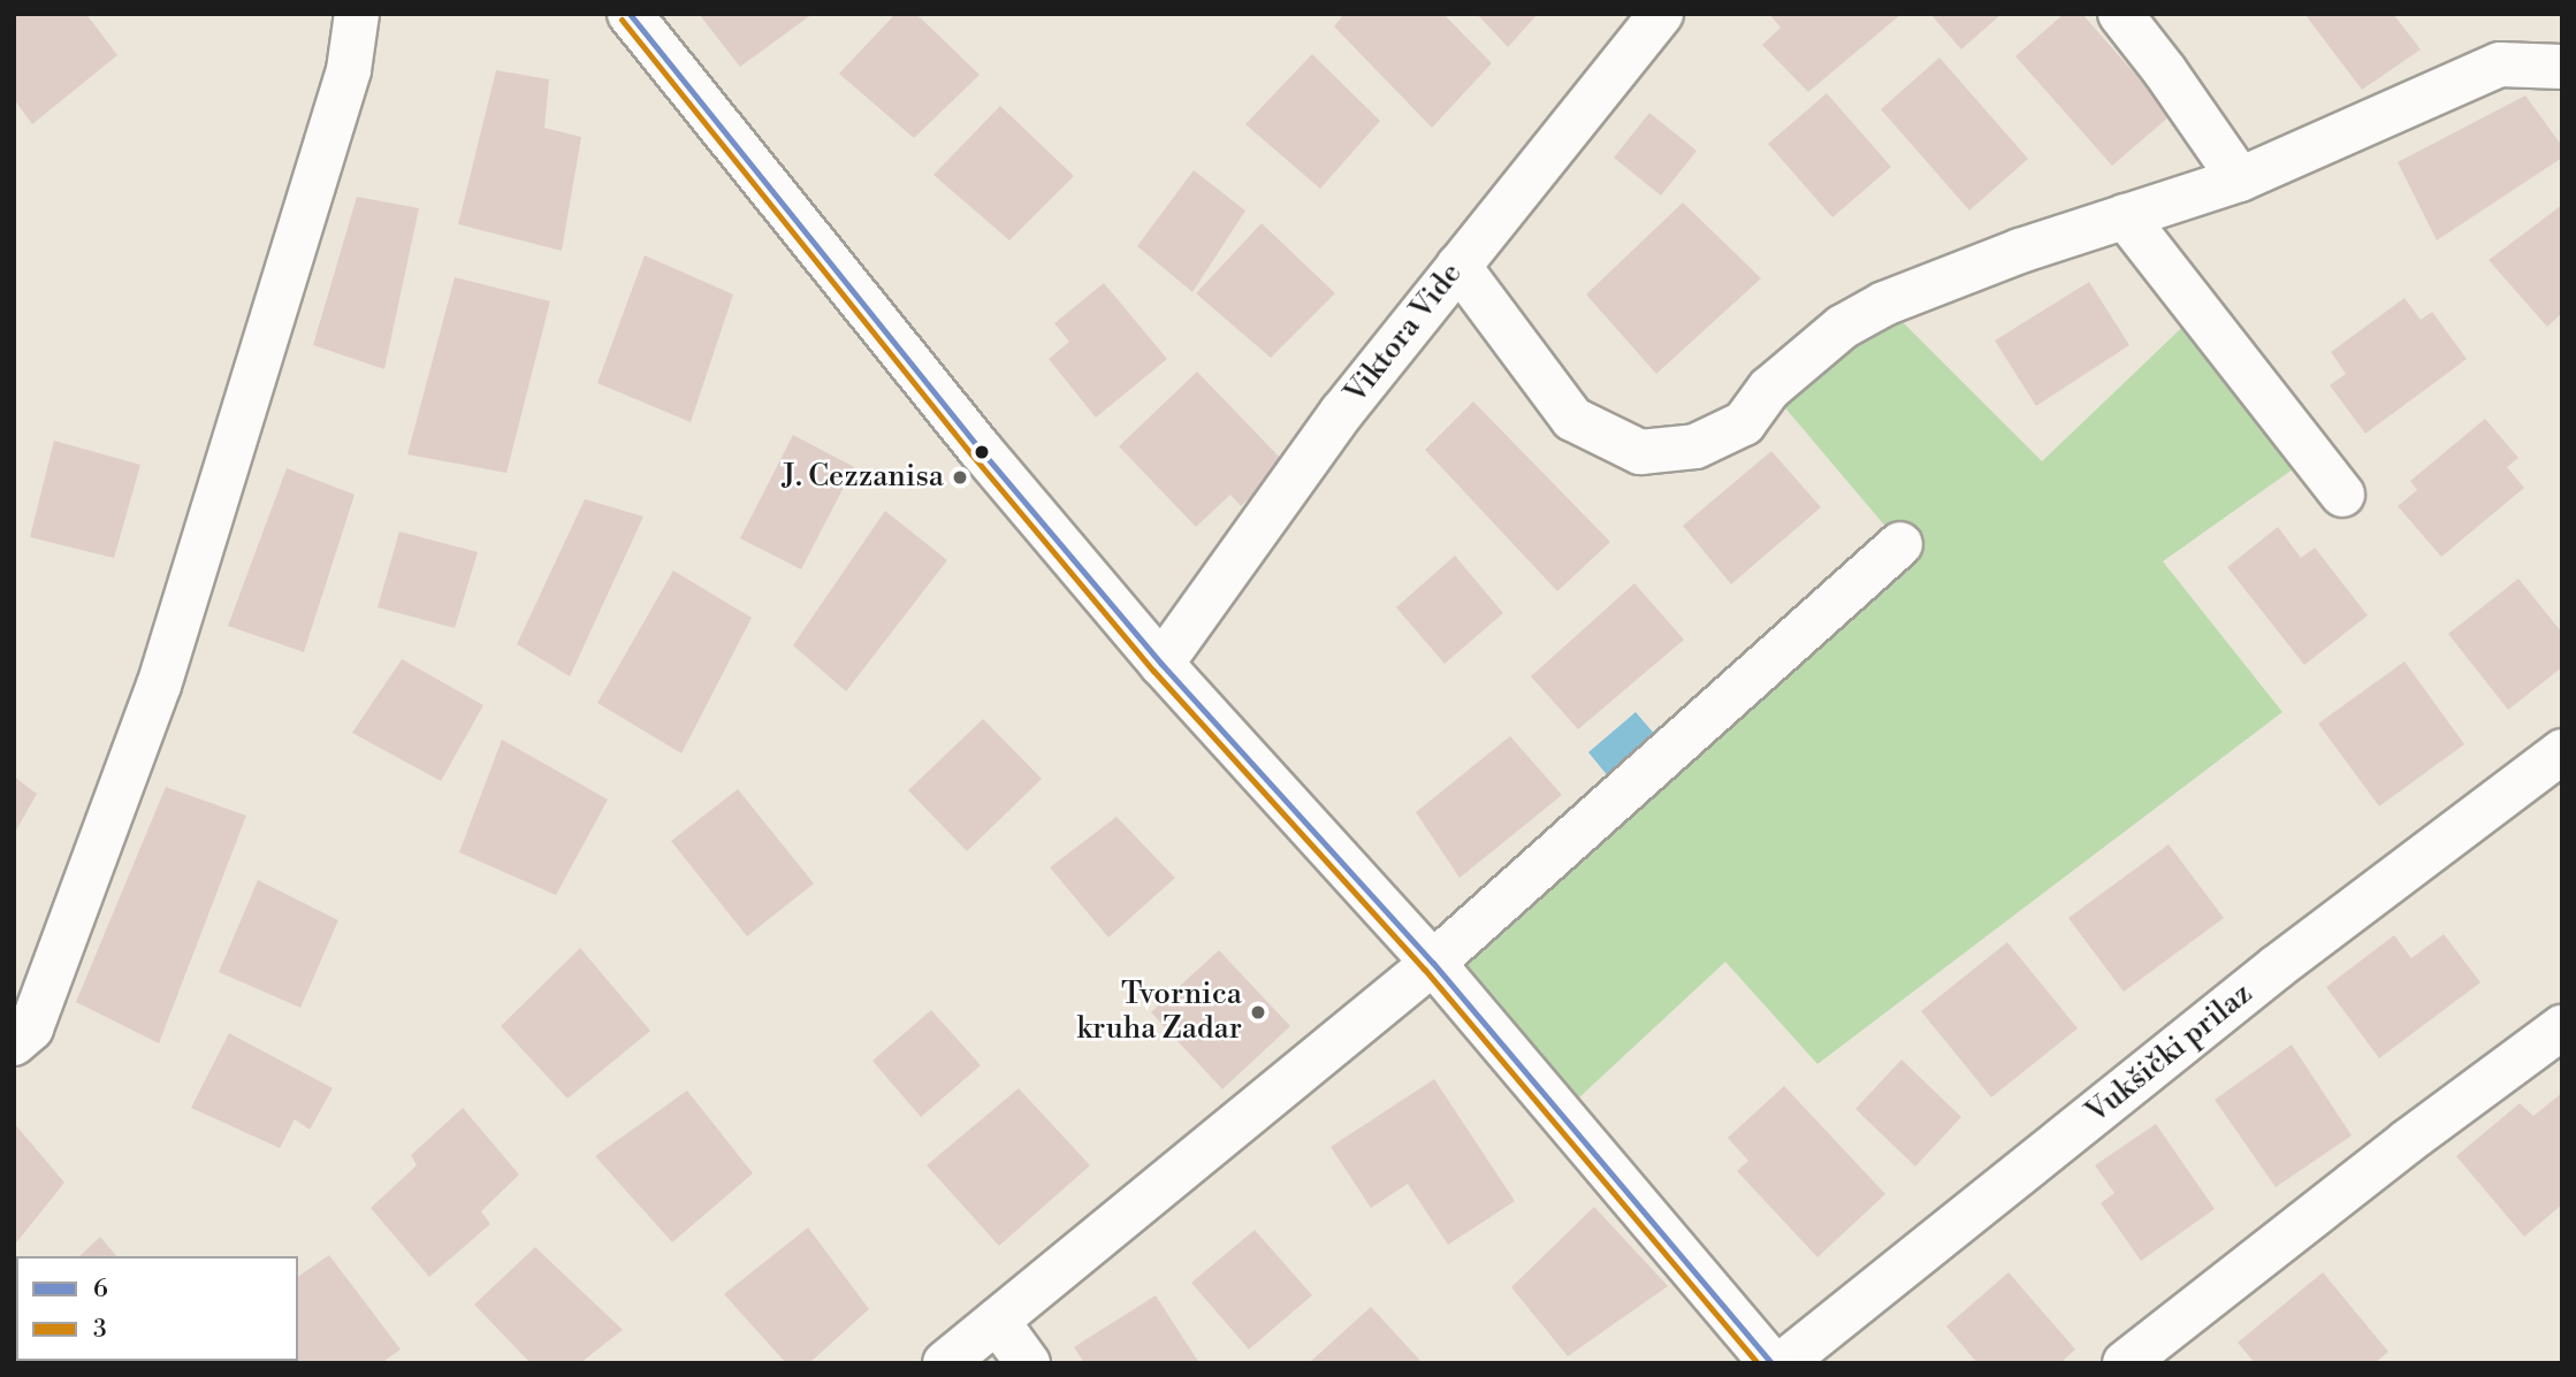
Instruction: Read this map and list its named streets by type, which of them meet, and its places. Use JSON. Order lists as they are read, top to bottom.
{
  "streets": {
    "street": ["Viktora Vide", "Vukšički prilaz"]
  },
  "places": ["J. Cezzanisa", "Tvornica kruha Zadar"],
  "lines": ["transit line 6", "transit line 3"],
  "legend": ["6", "3"]
}
